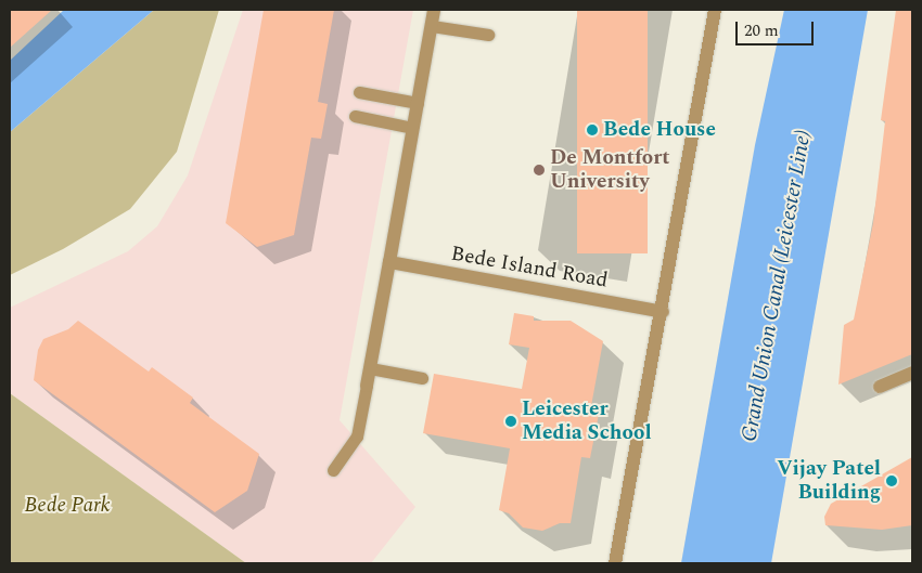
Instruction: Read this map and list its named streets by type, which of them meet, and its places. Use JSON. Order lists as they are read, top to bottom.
{
  "streets": {
    "street": ["Bede Island Road"]
  },
  "water": ["Grand Union Canal (Leicester Line)"],
  "parks": ["Bede Park"],
  "places": [
    "Bede House",
    "De Montfort University",
    "Leicester Media School",
    "Vijay Patel Building"
  ],
  "scale_bar": "20 m"
}
